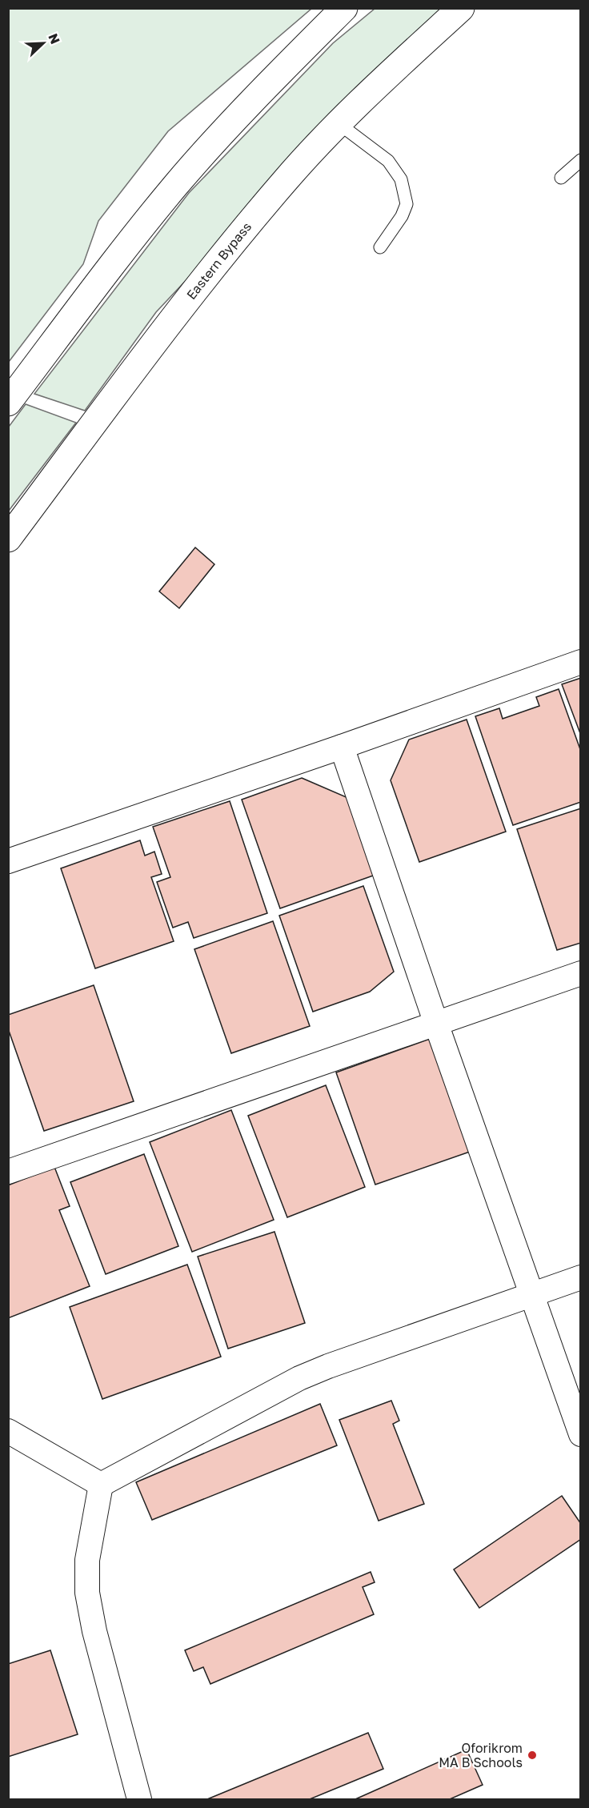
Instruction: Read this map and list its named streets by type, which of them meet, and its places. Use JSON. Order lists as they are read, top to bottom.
{
  "streets": {
    "highway": ["Eastern Bypass"]
  },
  "places": ["Oforikrom MA B Schools"],
  "north": "top right"
}
